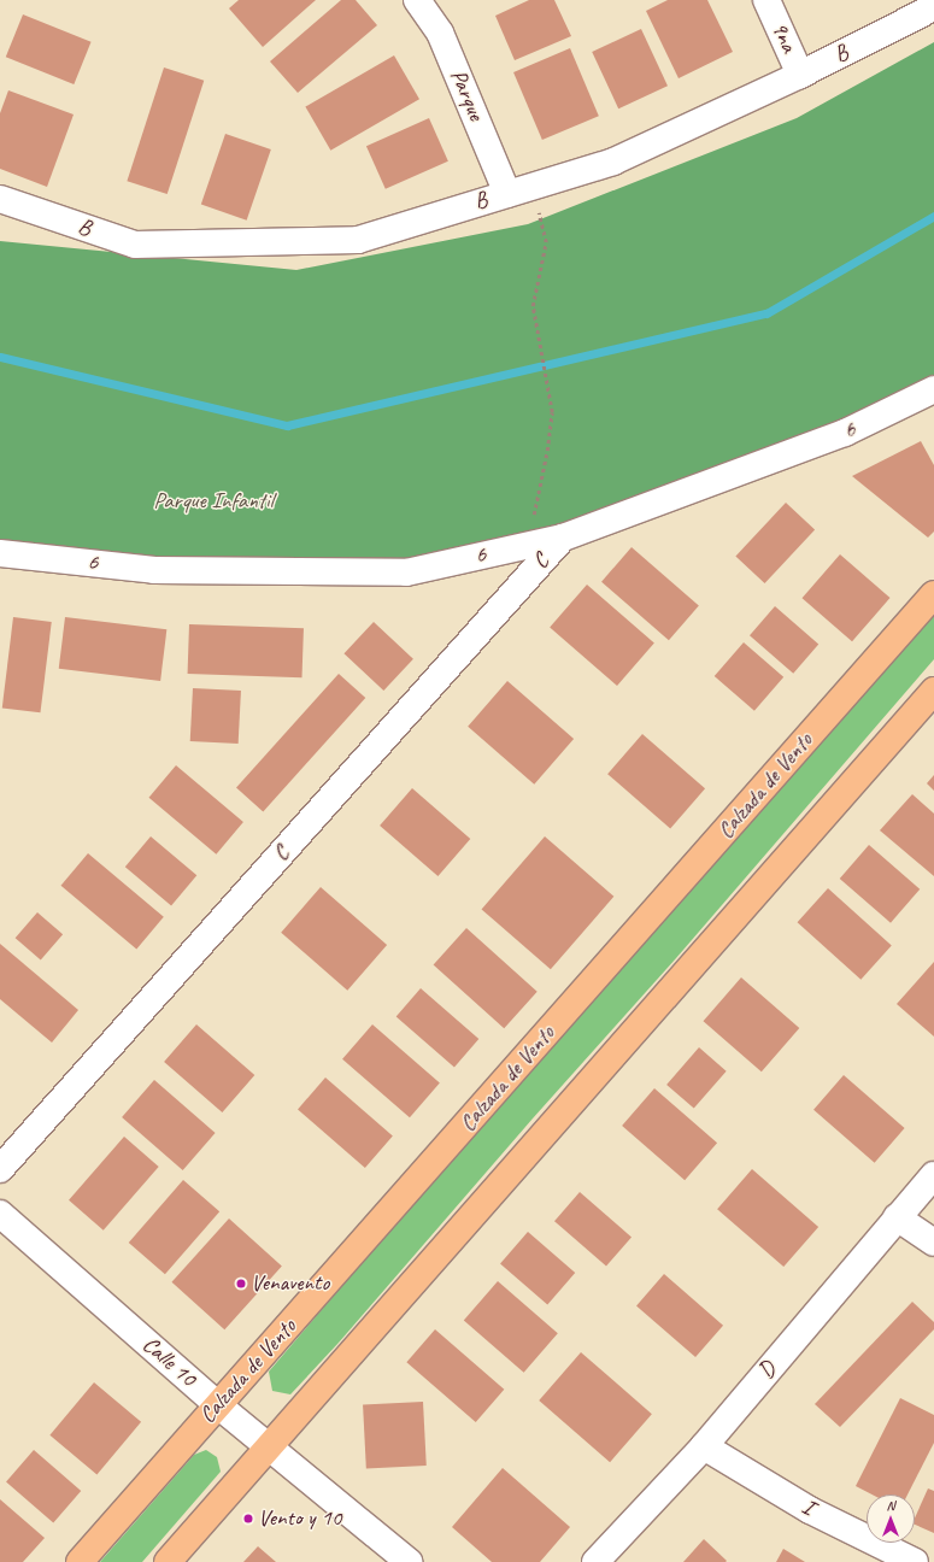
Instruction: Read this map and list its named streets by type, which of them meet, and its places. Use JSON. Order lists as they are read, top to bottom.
{
  "streets": {
    "main road": ["Calzada de Vento"],
    "street": [
      "9na",
      "B",
      "Parque",
      "6",
      "C",
      "Calle 10",
      "D",
      "I"
    ]
  },
  "crossings": [
    ["9na", "B"],
    ["B", "Parque"],
    ["6", "C"],
    ["Calzada de Vento", "Calle 10"],
    ["D", "I"]
  ],
  "parks": ["Parque Infantil"],
  "places": ["Venavento", "Vento y 10"],
  "north": "top"
}
